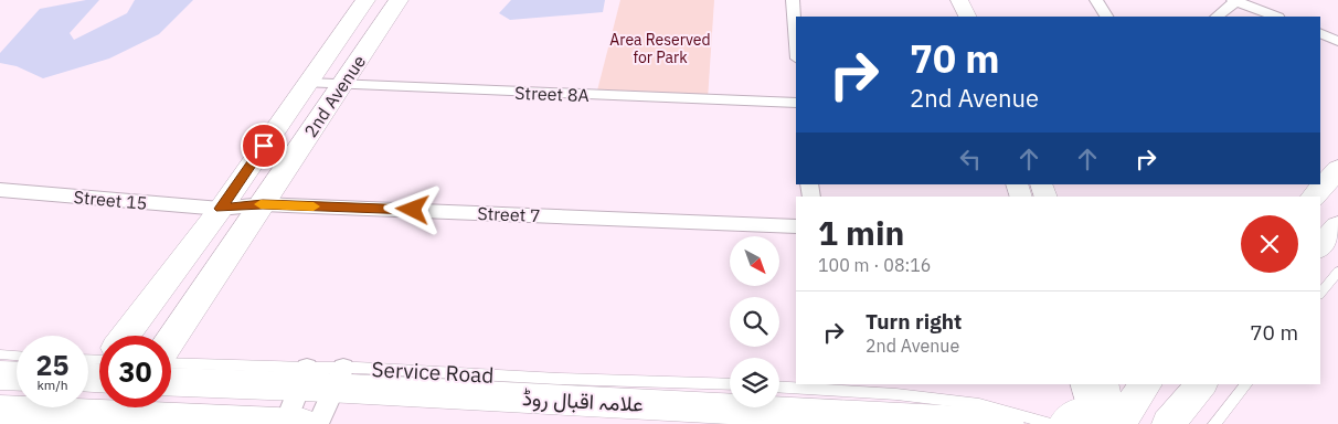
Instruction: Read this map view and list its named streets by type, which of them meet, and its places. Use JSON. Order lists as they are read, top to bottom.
{
  "streets": {
    "main road": ["2nd Avenue", "علامہ اقبال روڈ"],
    "street": ["Street 8A", "Street 15", "Street 7"],
    "lane": ["Service Road"]
  },
  "crossings": [
    ["Street 8A", "2nd Avenue"],
    ["2nd Avenue", "Street 15"],
    ["2nd Avenue", "Street 7"],
    ["Street 15", "Street 7"],
    ["Service Road", "علامہ اقبال روڈ"]
  ],
  "parks": ["Area Reserved for Park"],
  "north": "bottom right",
  "page": {
    "turn": ["70 m", "2nd Avenue"],
    "heading": ["1 min", "100 m · 08:16"],
    "list": [
      {
        "name": "Turn right",
        "note": "2nd Avenue",
        "value": "70 m"
      }
    ],
    "speed": "25 km/h",
    "limit": "30"
  }
}
